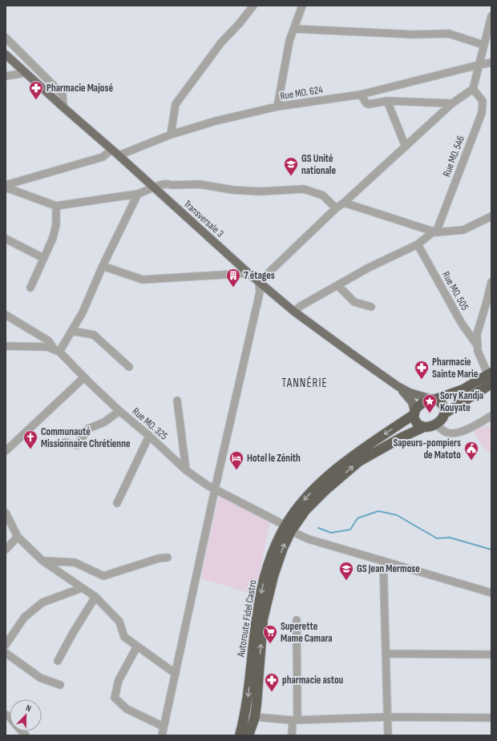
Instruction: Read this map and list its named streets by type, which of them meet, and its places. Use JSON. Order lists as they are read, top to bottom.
{
  "streets": {
    "highway": ["Autoroute Fidel Castro"],
    "main road": ["Transversale 3"],
    "street": [
      "Rue MO. 624",
      "Rue MO. 546",
      "Rue MO. 505",
      "Rue MO. 325"
    ]
  },
  "crossings": [
    ["Rue MO. 624", "Transversale 3"],
    ["Transversale 3", "Autoroute Fidel Castro"],
    ["Rue MO. 325", "Autoroute Fidel Castro"]
  ],
  "districts": ["TANNÉRIE"],
  "places": {
    "pharmacy": ["Pharmacie Majosé", "Pharmacie Sainte Marie", "pharmacie astou"],
    "school or university": ["GS Unité nationale", "GS Jean Mermose"],
    "building": ["7 étages"],
    "place": ["Sory Kandja Kouyate"],
    "church": ["Communauté Missionnaire Chrétienne"],
    "public building": ["Sapeurs-pompiers de Matoto"],
    "hotel": ["Hotel le Zénith"],
    "supermarket": ["Superette Mame Camara"]
  },
  "north": "top"
}
